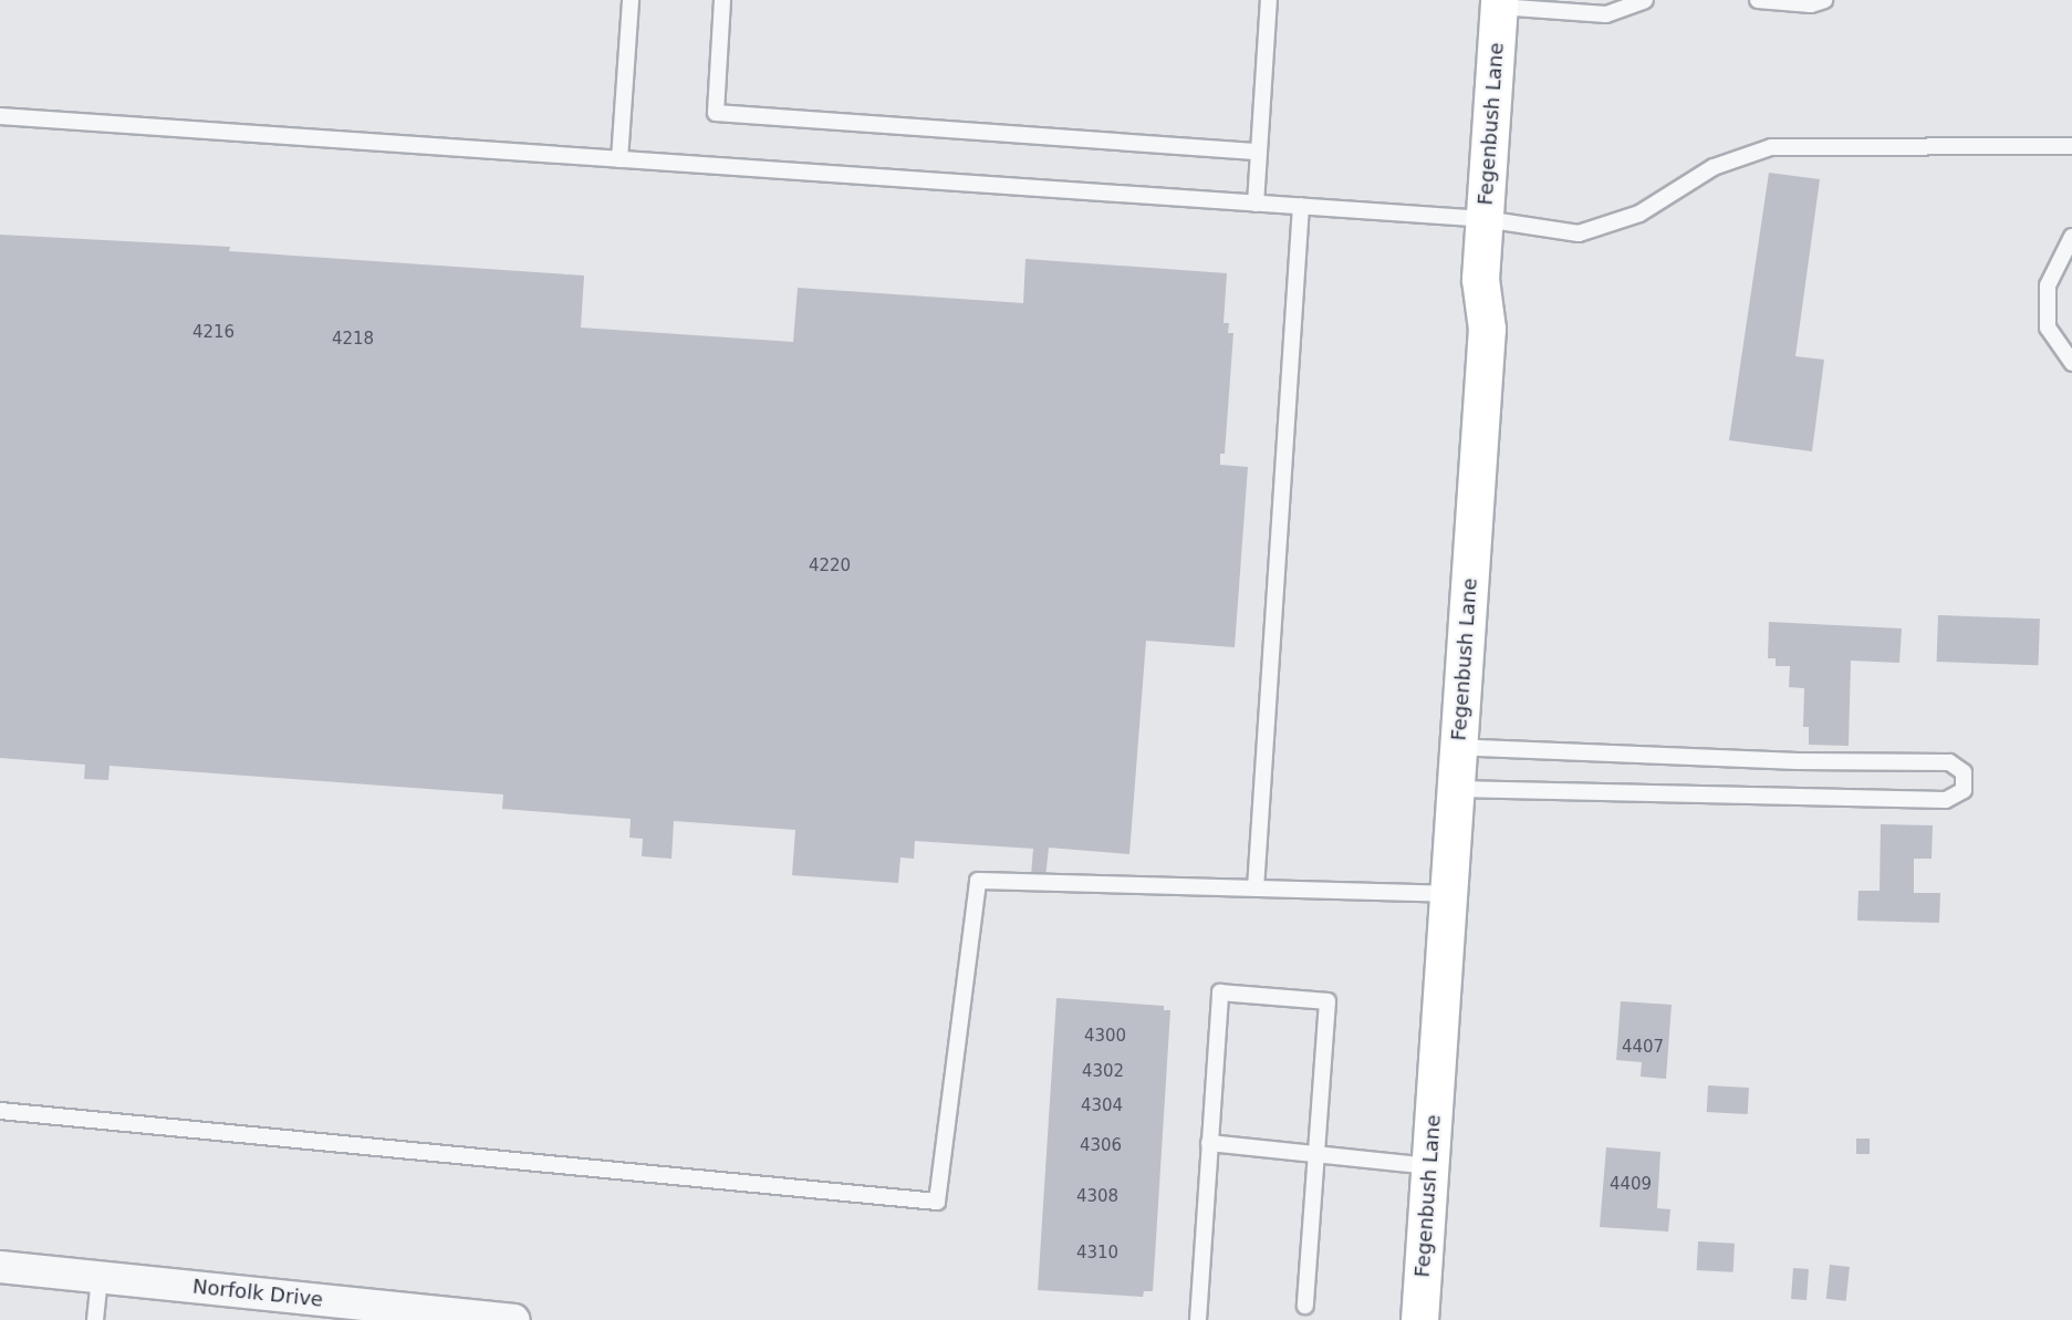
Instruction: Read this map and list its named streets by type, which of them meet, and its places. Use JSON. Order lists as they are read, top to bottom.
{
  "streets": {
    "main road": ["Fegenbush Lane"],
    "street": ["Norfolk Drive"]
  },
  "house_numbers": [
    "4216",
    "4218",
    "4220",
    "4300",
    "4407",
    "4302",
    "4304",
    "4306",
    "4409",
    "4308",
    "4310"
  ]
}
